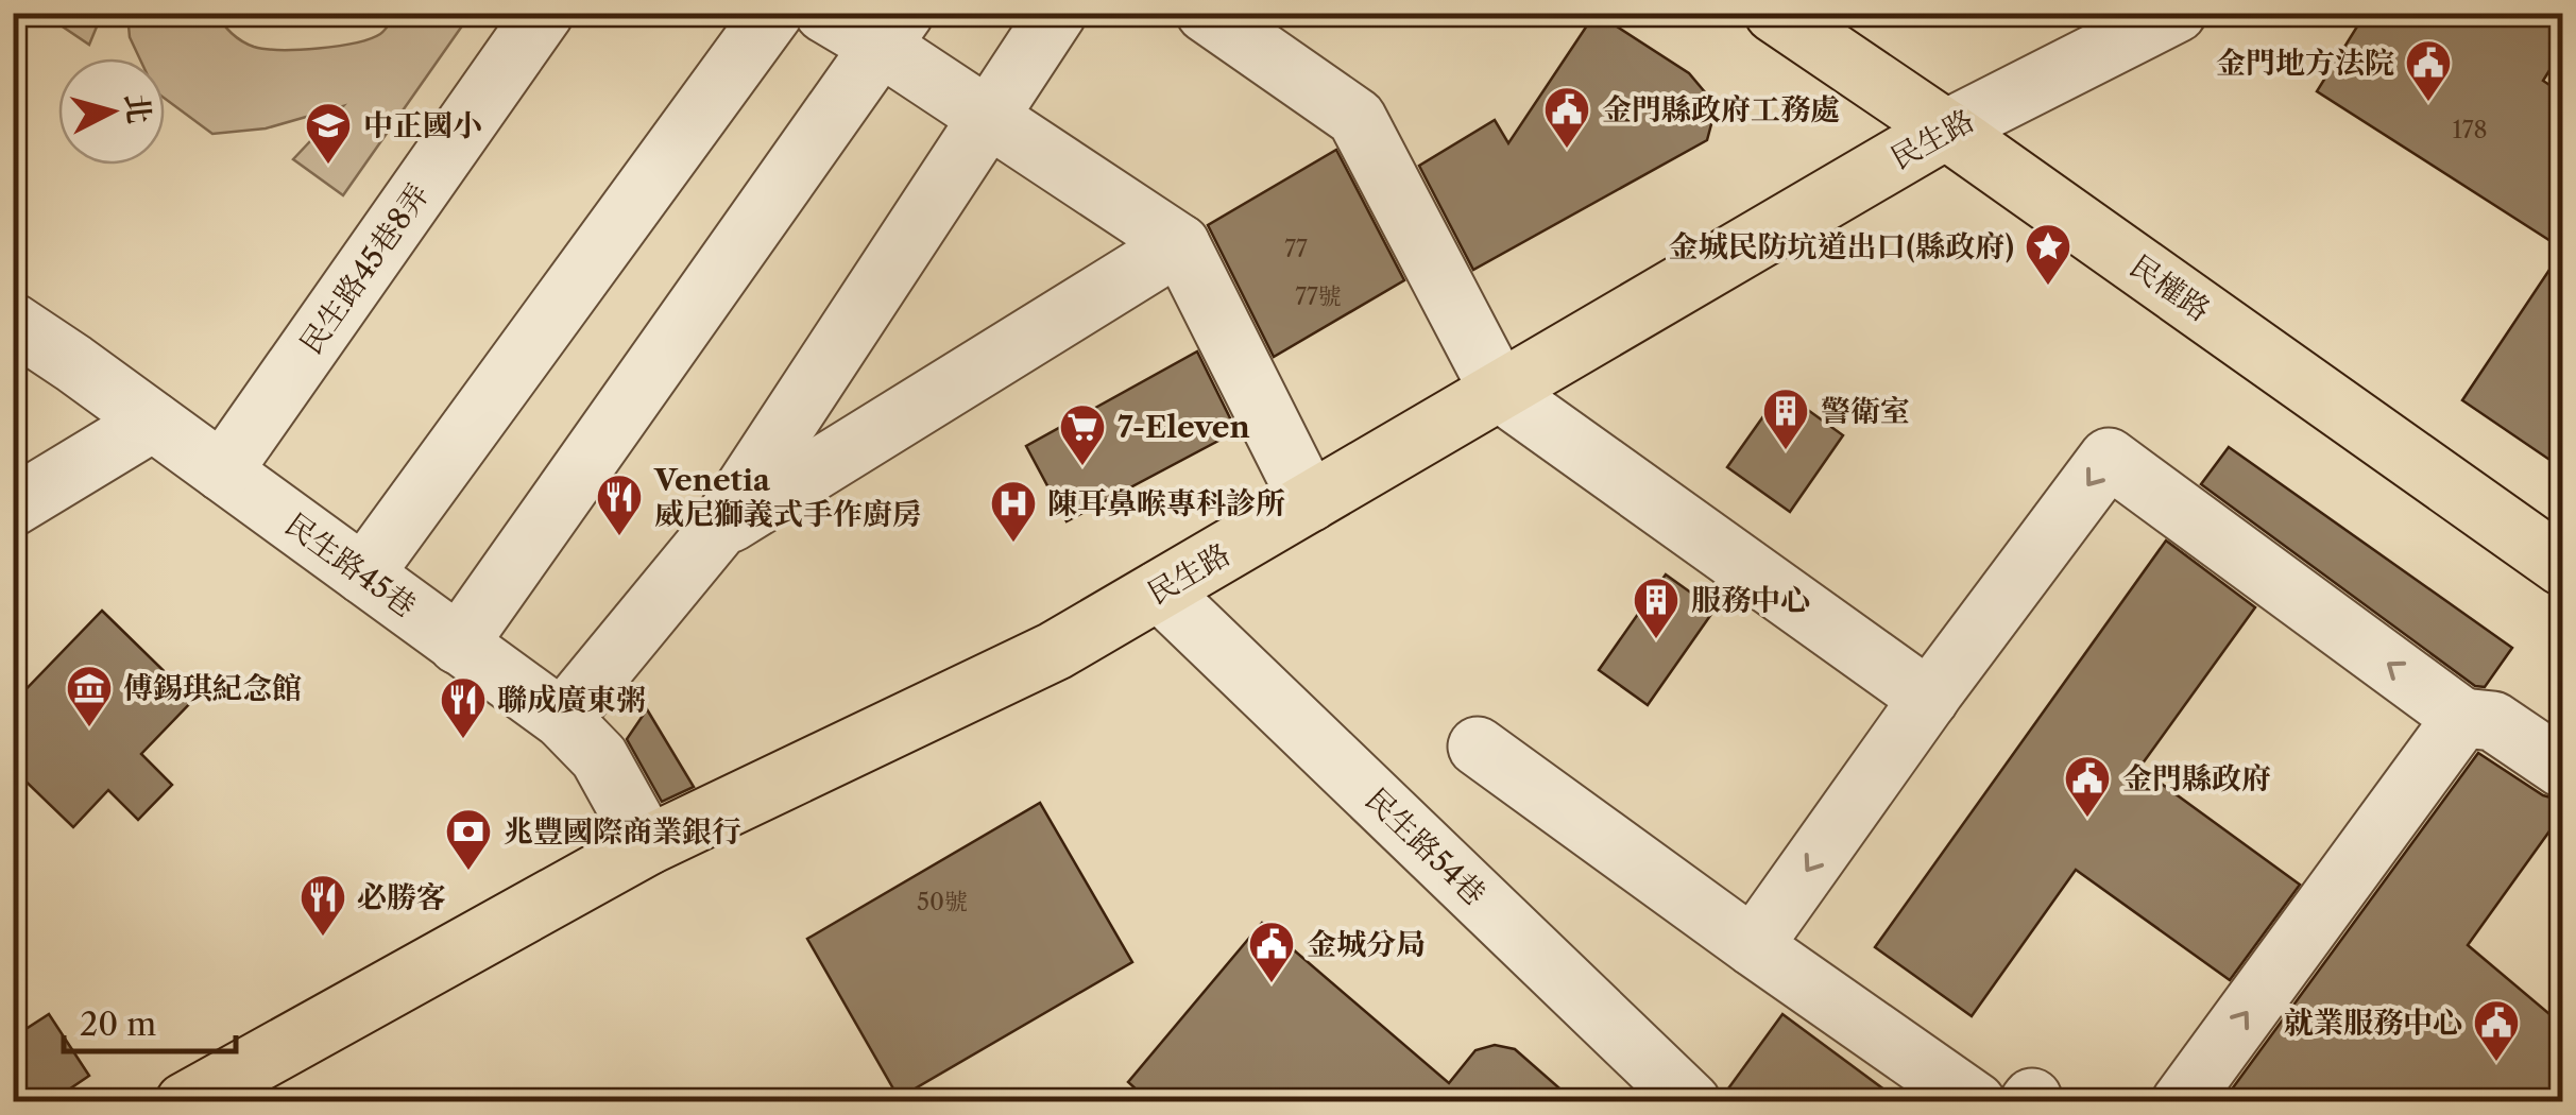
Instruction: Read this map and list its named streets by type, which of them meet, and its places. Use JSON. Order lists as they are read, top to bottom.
{
  "streets": {
    "main road": ["民生路", "民權路"],
    "street": ["民生路45巷8弄", "民生路45巷", "民生路54巷"]
  },
  "crossings": [
    ["民生路", "民權路"],
    ["民生路", "民生路45巷"],
    ["民生路", "民生路54巷"],
    ["民生路45巷8弄", "民生路45巷"]
  ],
  "places": {
    "public building": [
      "金門地方法院",
      "金門縣政府工務處",
      "金門縣政府",
      "金城分局",
      "就業服務中心"
    ],
    "school or university": ["中正國小"],
    "place": ["金城民防坑道出口(縣政府)"],
    "building": ["警衛室", "服務中心"],
    "supermarket": ["7-Eleven"],
    "restaurant": ["Venetia 威尼獅義式手作廚房", "聯成廣東粥", "必勝客"],
    "hospital": ["陳耳鼻喉專科診所"],
    "museum": ["傅錫琪紀念館"],
    "bank": ["兆豐國際商業銀行"]
  },
  "house_numbers": [
    "178",
    "77",
    "77號",
    "50號"
  ],
  "scale_bar": "20 m",
  "north": "right"
}
